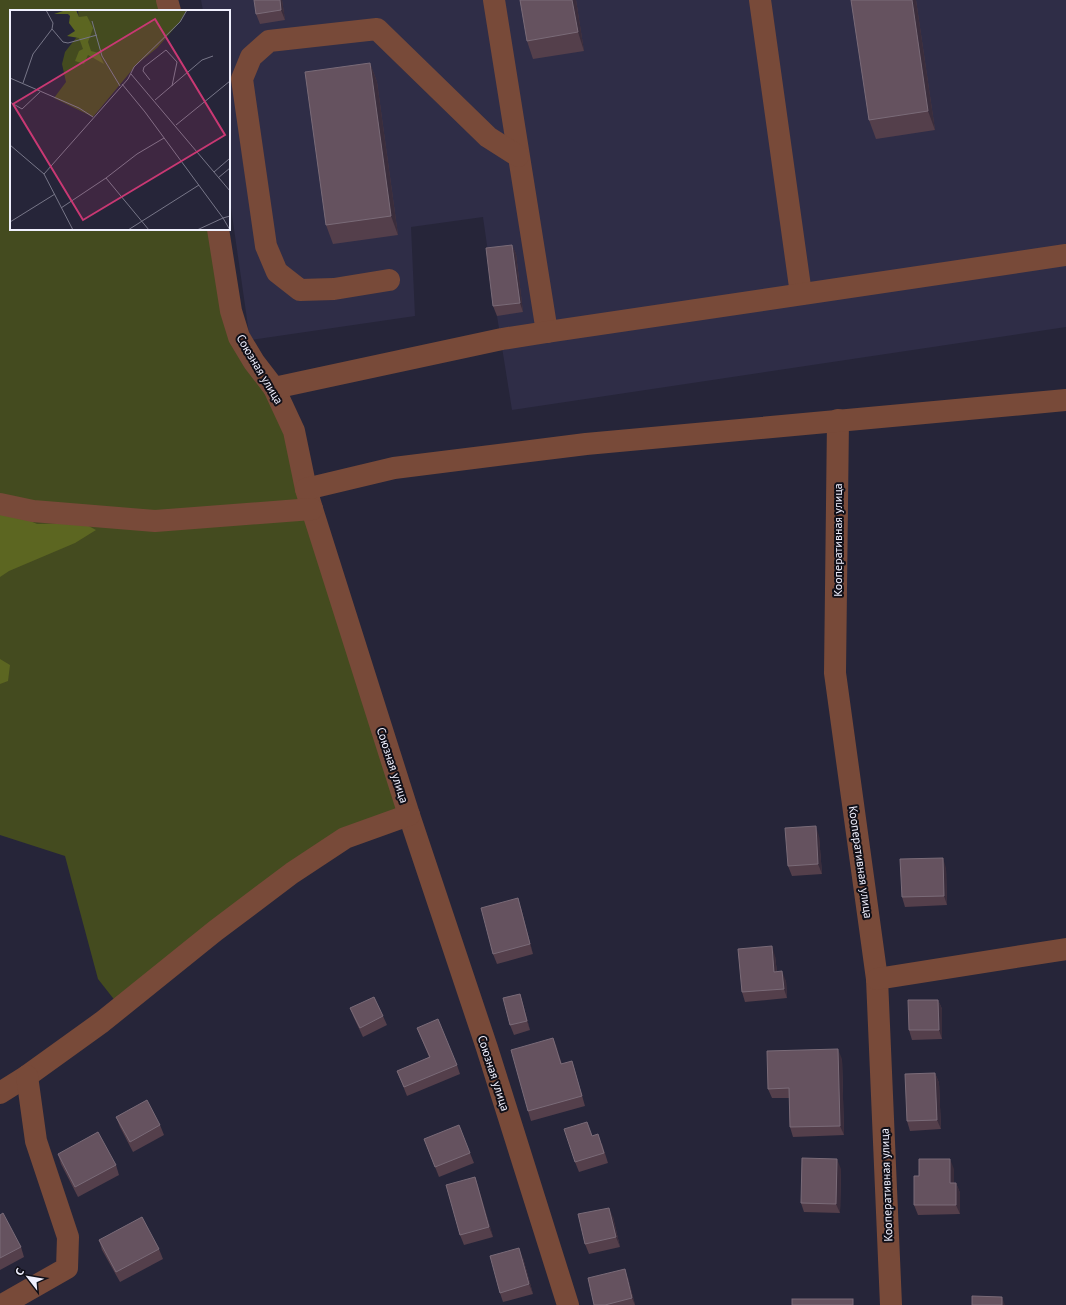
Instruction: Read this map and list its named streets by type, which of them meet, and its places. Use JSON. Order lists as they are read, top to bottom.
{
  "streets": {
    "street": ["Союзная улица", "Кооперативная улица"]
  },
  "north": "top left"
}
